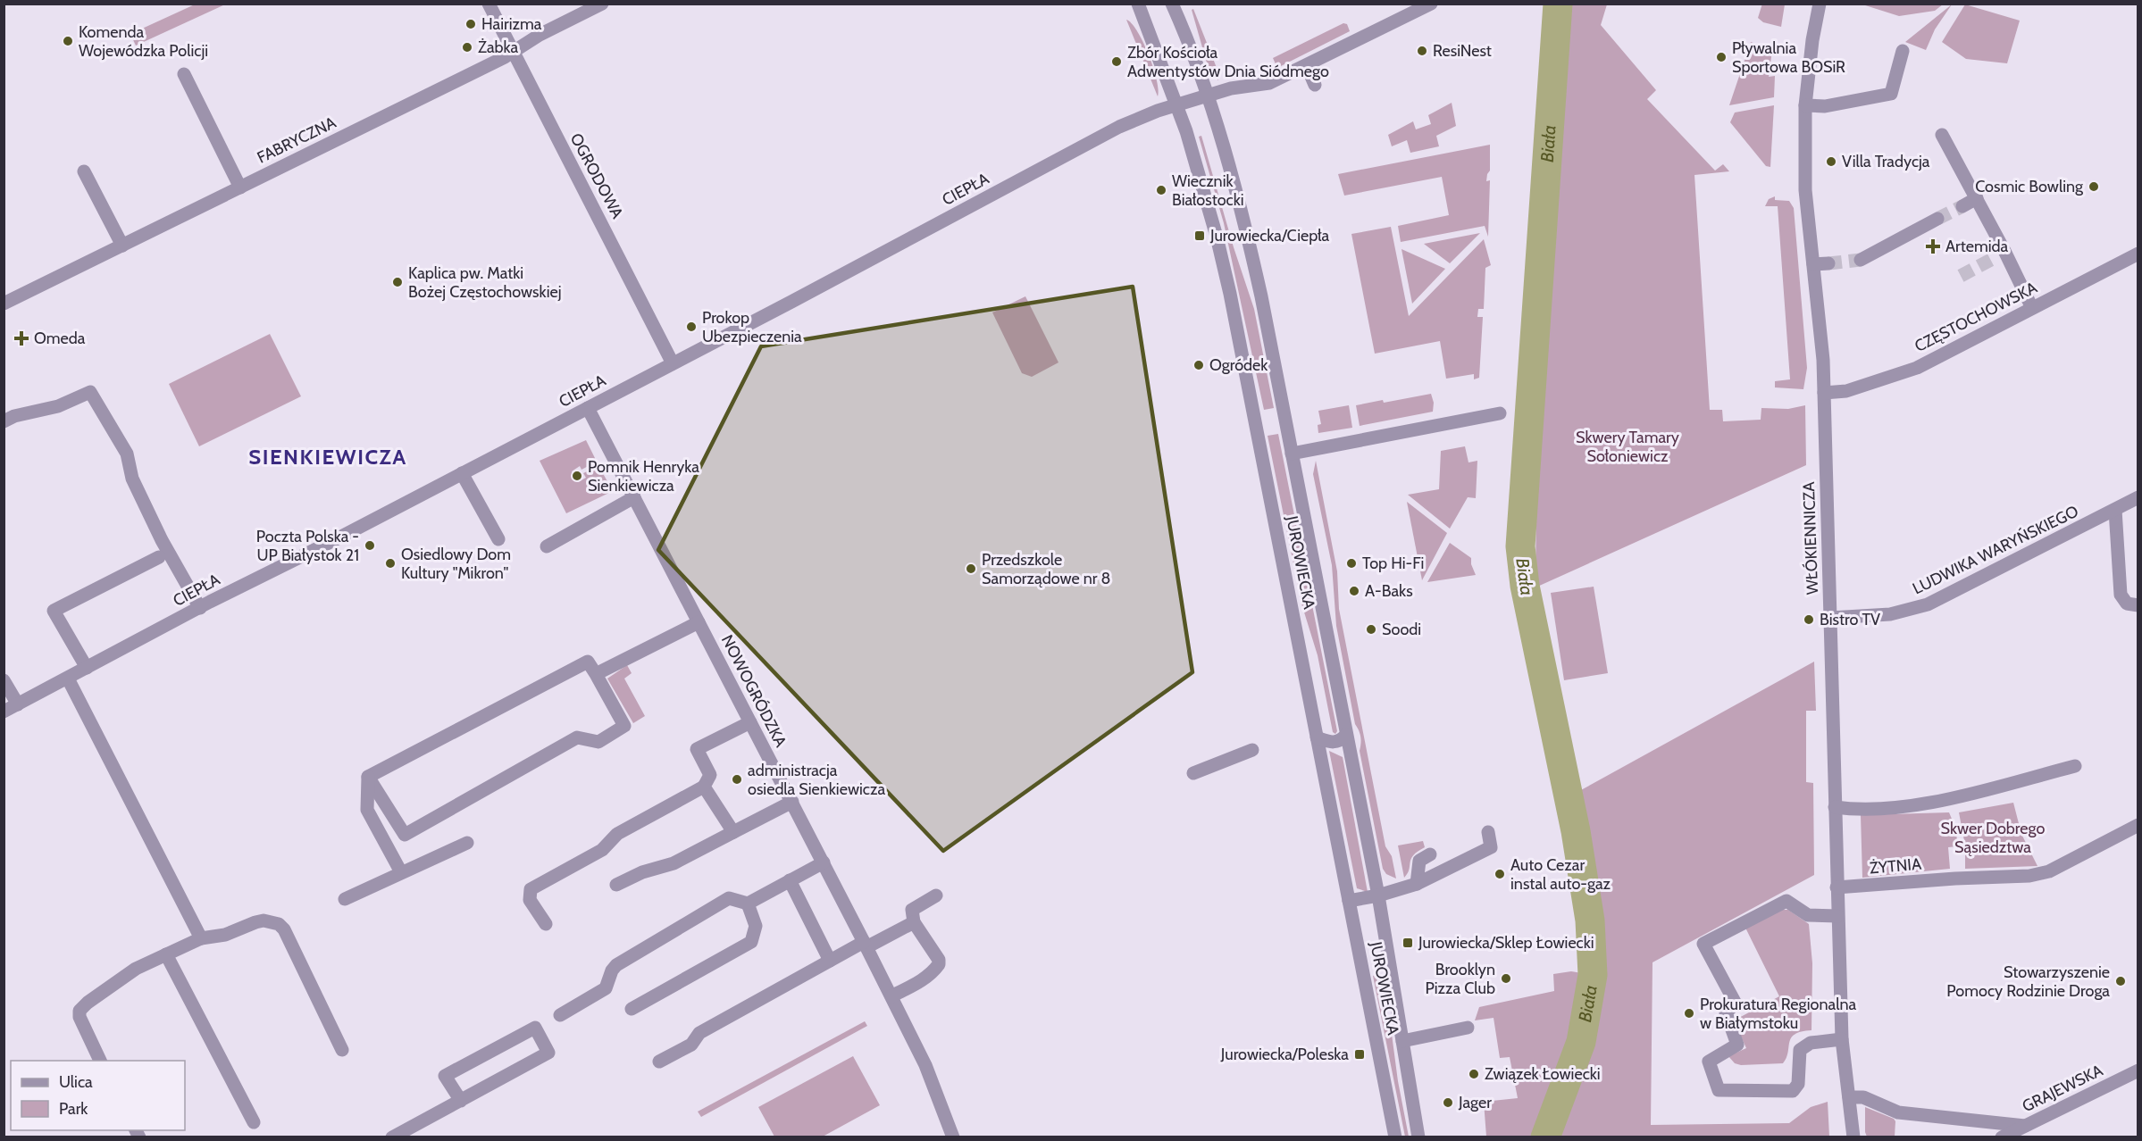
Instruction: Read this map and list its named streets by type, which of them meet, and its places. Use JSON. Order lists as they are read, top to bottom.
{
  "streets": {
    "street": [
      "FABRYCZNA",
      "OGRODOWA",
      "CIEPŁA",
      "CZĘSTOCHOWSKA",
      "WŁÓKIENNICZA",
      "LUDWIKA WARYŃSKIEGO",
      "JUROWIECKA",
      "NOWOGRÓDZKA",
      "ŻYTNIA",
      "GRAJEWSKA"
    ]
  },
  "crossings": [
    ["FABRYCZNA", "OGRODOWA"],
    ["OGRODOWA", "CIEPŁA"],
    ["CIEPŁA", "JUROWIECKA"],
    ["CIEPŁA", "NOWOGRÓDZKA"],
    ["CZĘSTOCHOWSKA", "WŁÓKIENNICZA"],
    ["WŁÓKIENNICZA", "LUDWIKA WARYŃSKIEGO"],
    ["WŁÓKIENNICZA", "ŻYTNIA"]
  ],
  "districts": ["SIENKIEWICZA"],
  "water": ["Biała"],
  "parks": ["Skwery Tamary Sołoniewicz", "Skwer Dobrego Sąsiedztwa"],
  "places": {
    "other": [
      "Hairizma",
      "Komenda Wojewódzka Policji",
      "Żabka",
      "ResiNest",
      "Pływalnia Sportowa BOSiR",
      "Zbór Kościoła Adwentystów Dnia Siódmego",
      "Villa Tradycja",
      "Cosmic Bowling",
      "Wiecznik Białostocki",
      "Kaplica pw. Matki Bożej Częstochowskiej",
      "Prokop Ubezpieczenia",
      "Ogródek",
      "Pomnik Henryka Sienkiewicza",
      "Poczta Polska - UP Białystok 21",
      "Osiedlowy Dom Kultury \"Mikron\"",
      "Top Hi-Fi",
      "Przedszkole Samorządowe nr 8",
      "A-Baks",
      "Bistro TV",
      "Soodi",
      "administracja osiedla Sienkiewicza",
      "Auto Cezar instal auto-gaz",
      "Brooklyn Pizza Club",
      "Stowarzyszenie Pomocy Rodzinie Droga",
      "Prokuratura Regionalna w Białymstoku",
      "Związek Łowiecki",
      "Jager"
    ],
    "transit": ["Jurowiecka/Ciepła", "Jurowiecka/Sklep Łowiecki", "Jurowiecka/Poleska"],
    "health": ["Artemida", "Omeda"]
  },
  "legend": ["Ulica", "Park"]
}
